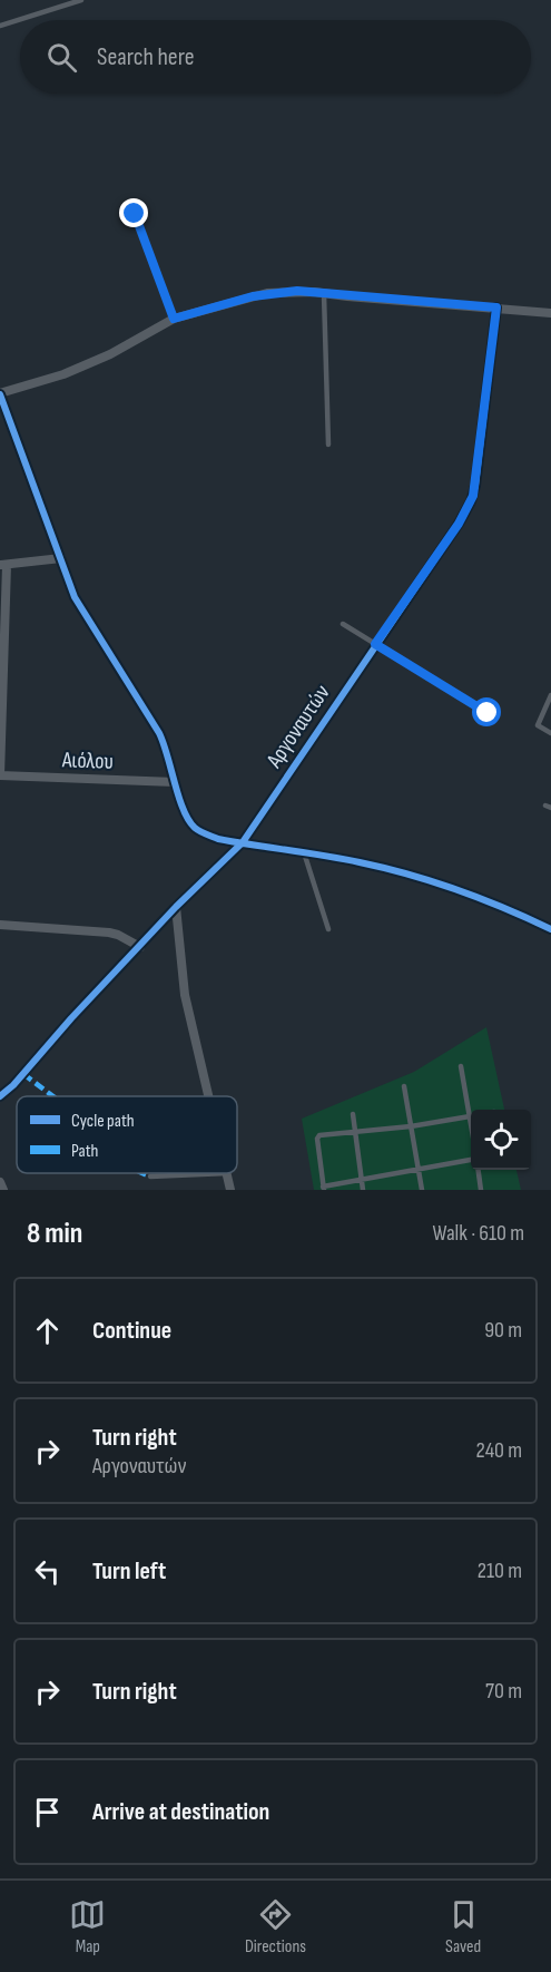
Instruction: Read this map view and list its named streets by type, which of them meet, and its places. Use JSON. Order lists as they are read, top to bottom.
{
  "streets": {
    "street": ["Αργοναυτών", "Αιόλου"]
  },
  "legend": ["Cycle path", "Path"],
  "page": {
    "search": "Search here",
    "heading": ["8 min", "Walk · 610 m"],
    "list": [
      ["Continue", "90 m"],
      ["Turn right", "Αργοναυτών", "240 m"],
      ["Turn left", "210 m"],
      ["Turn right", "70 m"],
      "Arrive at destination"
    ],
    "nav": ["Map", "Directions", "Saved"]
  }
}
